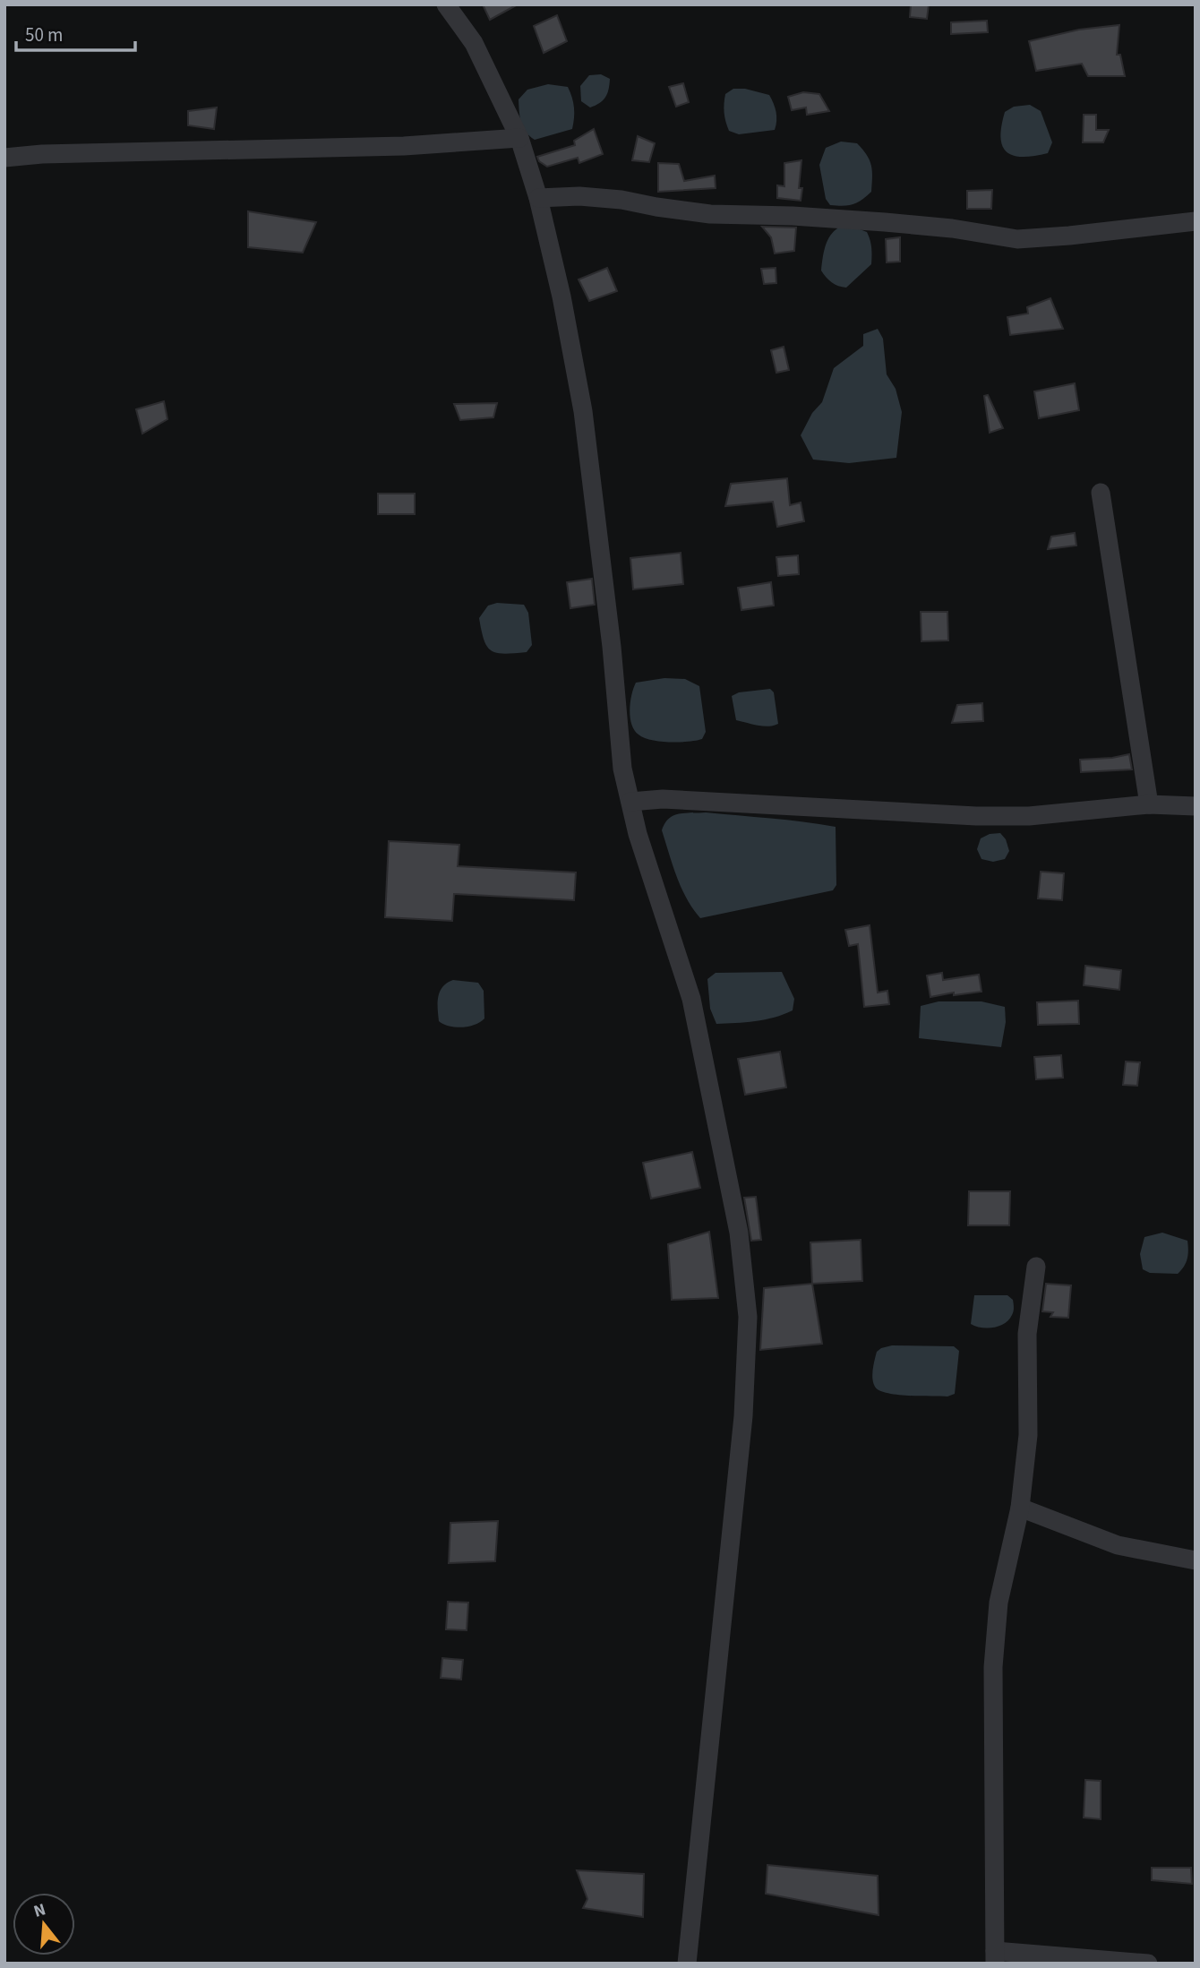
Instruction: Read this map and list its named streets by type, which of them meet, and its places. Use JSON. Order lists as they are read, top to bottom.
{
  "scale_bar": "50 m",
  "north": "top"
}
